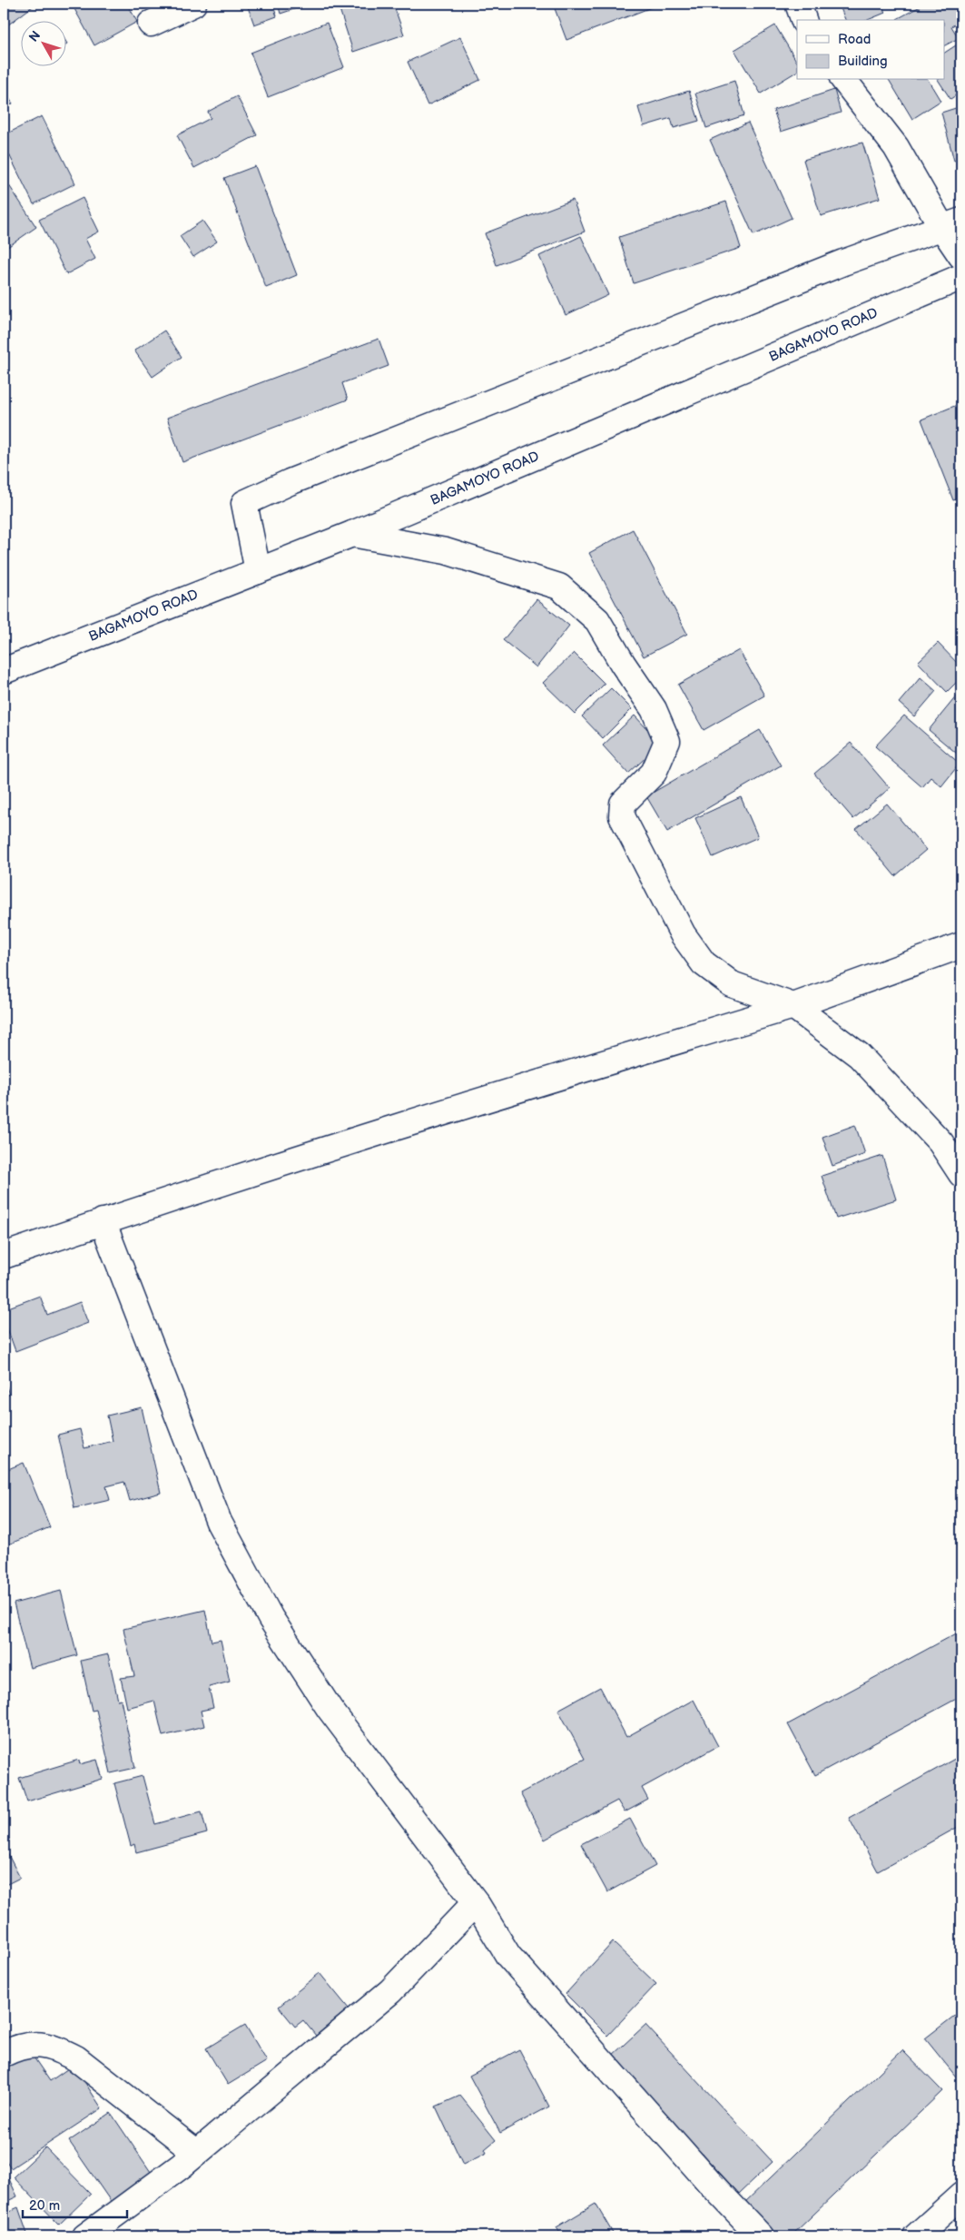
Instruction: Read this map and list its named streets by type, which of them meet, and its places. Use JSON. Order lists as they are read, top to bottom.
{
  "streets": {
    "main road": ["BAGAMOYO ROAD"]
  },
  "legend": ["Road", "Building"],
  "scale_bar": "20 m",
  "north": "top left"
}
